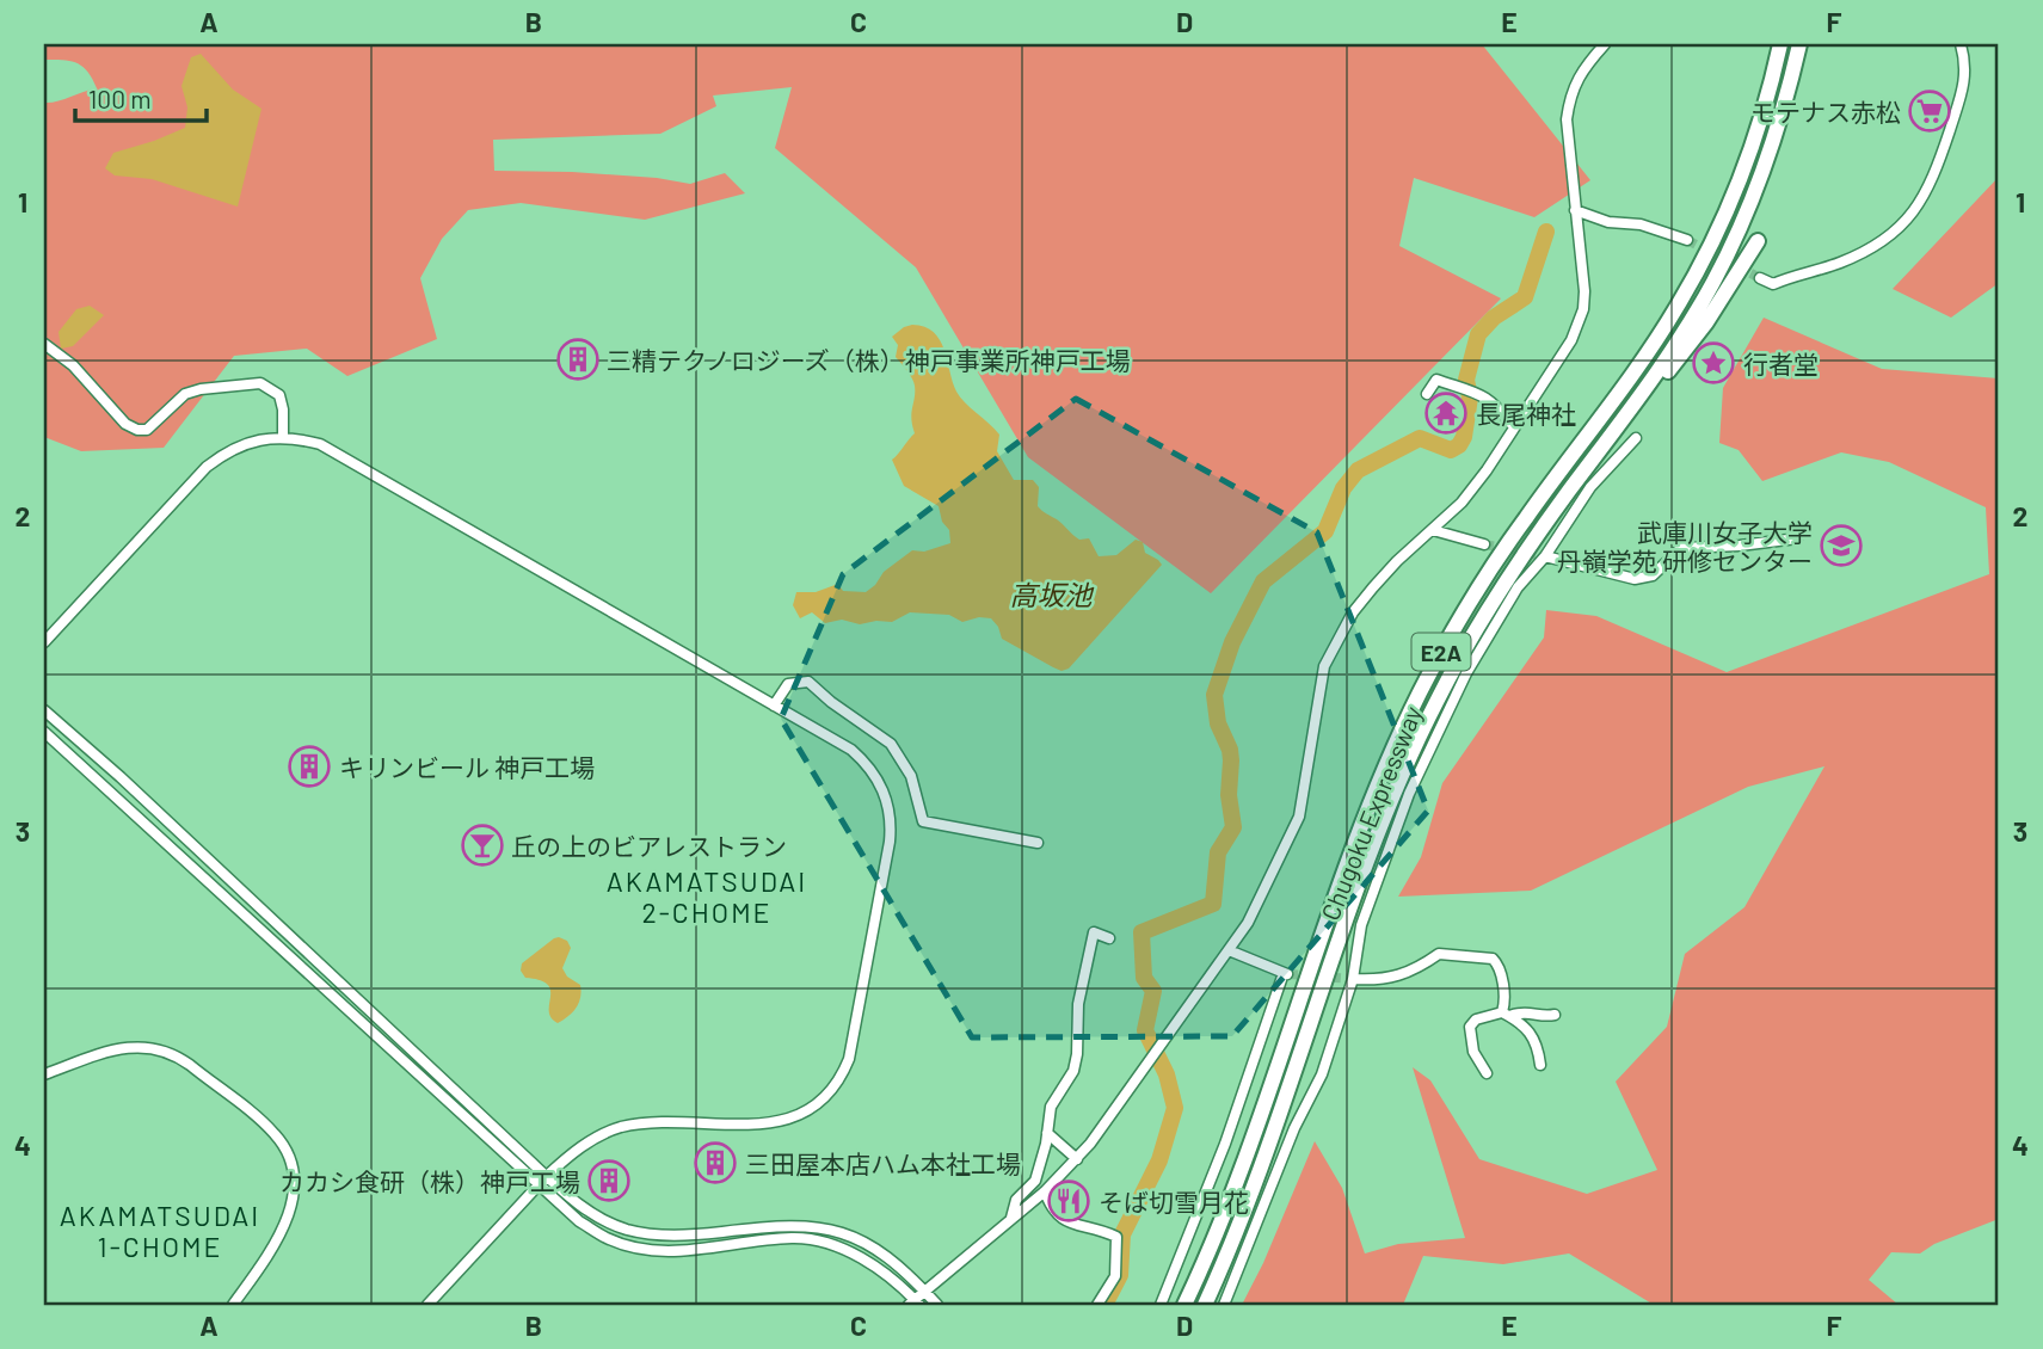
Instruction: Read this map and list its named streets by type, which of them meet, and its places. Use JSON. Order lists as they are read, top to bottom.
{
  "streets": {
    "highway": ["E2A", "Chugoku Expressway"]
  },
  "districts": ["AKAMATSUDAI 2-CHOME", "AKAMATSUDAI 1-CHOME"],
  "water": ["高坂池"],
  "places": {
    "supermarket": ["モテナス赤松"],
    "building": [
      "三精テクノロジーズ（株）神戸事業所神戸工場",
      "キリンビール 神戸工場",
      "三田屋本店ハム本社工場",
      "カカシ食研（株）神戸工場"
    ],
    "place": ["行者堂"],
    "temple": ["長尾神社"],
    "school or university": ["武庫川女子大学 丹嶺学苑 研修センター"],
    "bar": ["丘の上のビアレストラン"],
    "restaurant": ["そば切雪月花"]
  },
  "scale_bar": "100 m",
  "grid": {
    "columns": [
      "A",
      "B",
      "C",
      "D",
      "E",
      "F"
    ],
    "rows": [
      "1",
      "2",
      "3",
      "4"
    ]
  }
}
